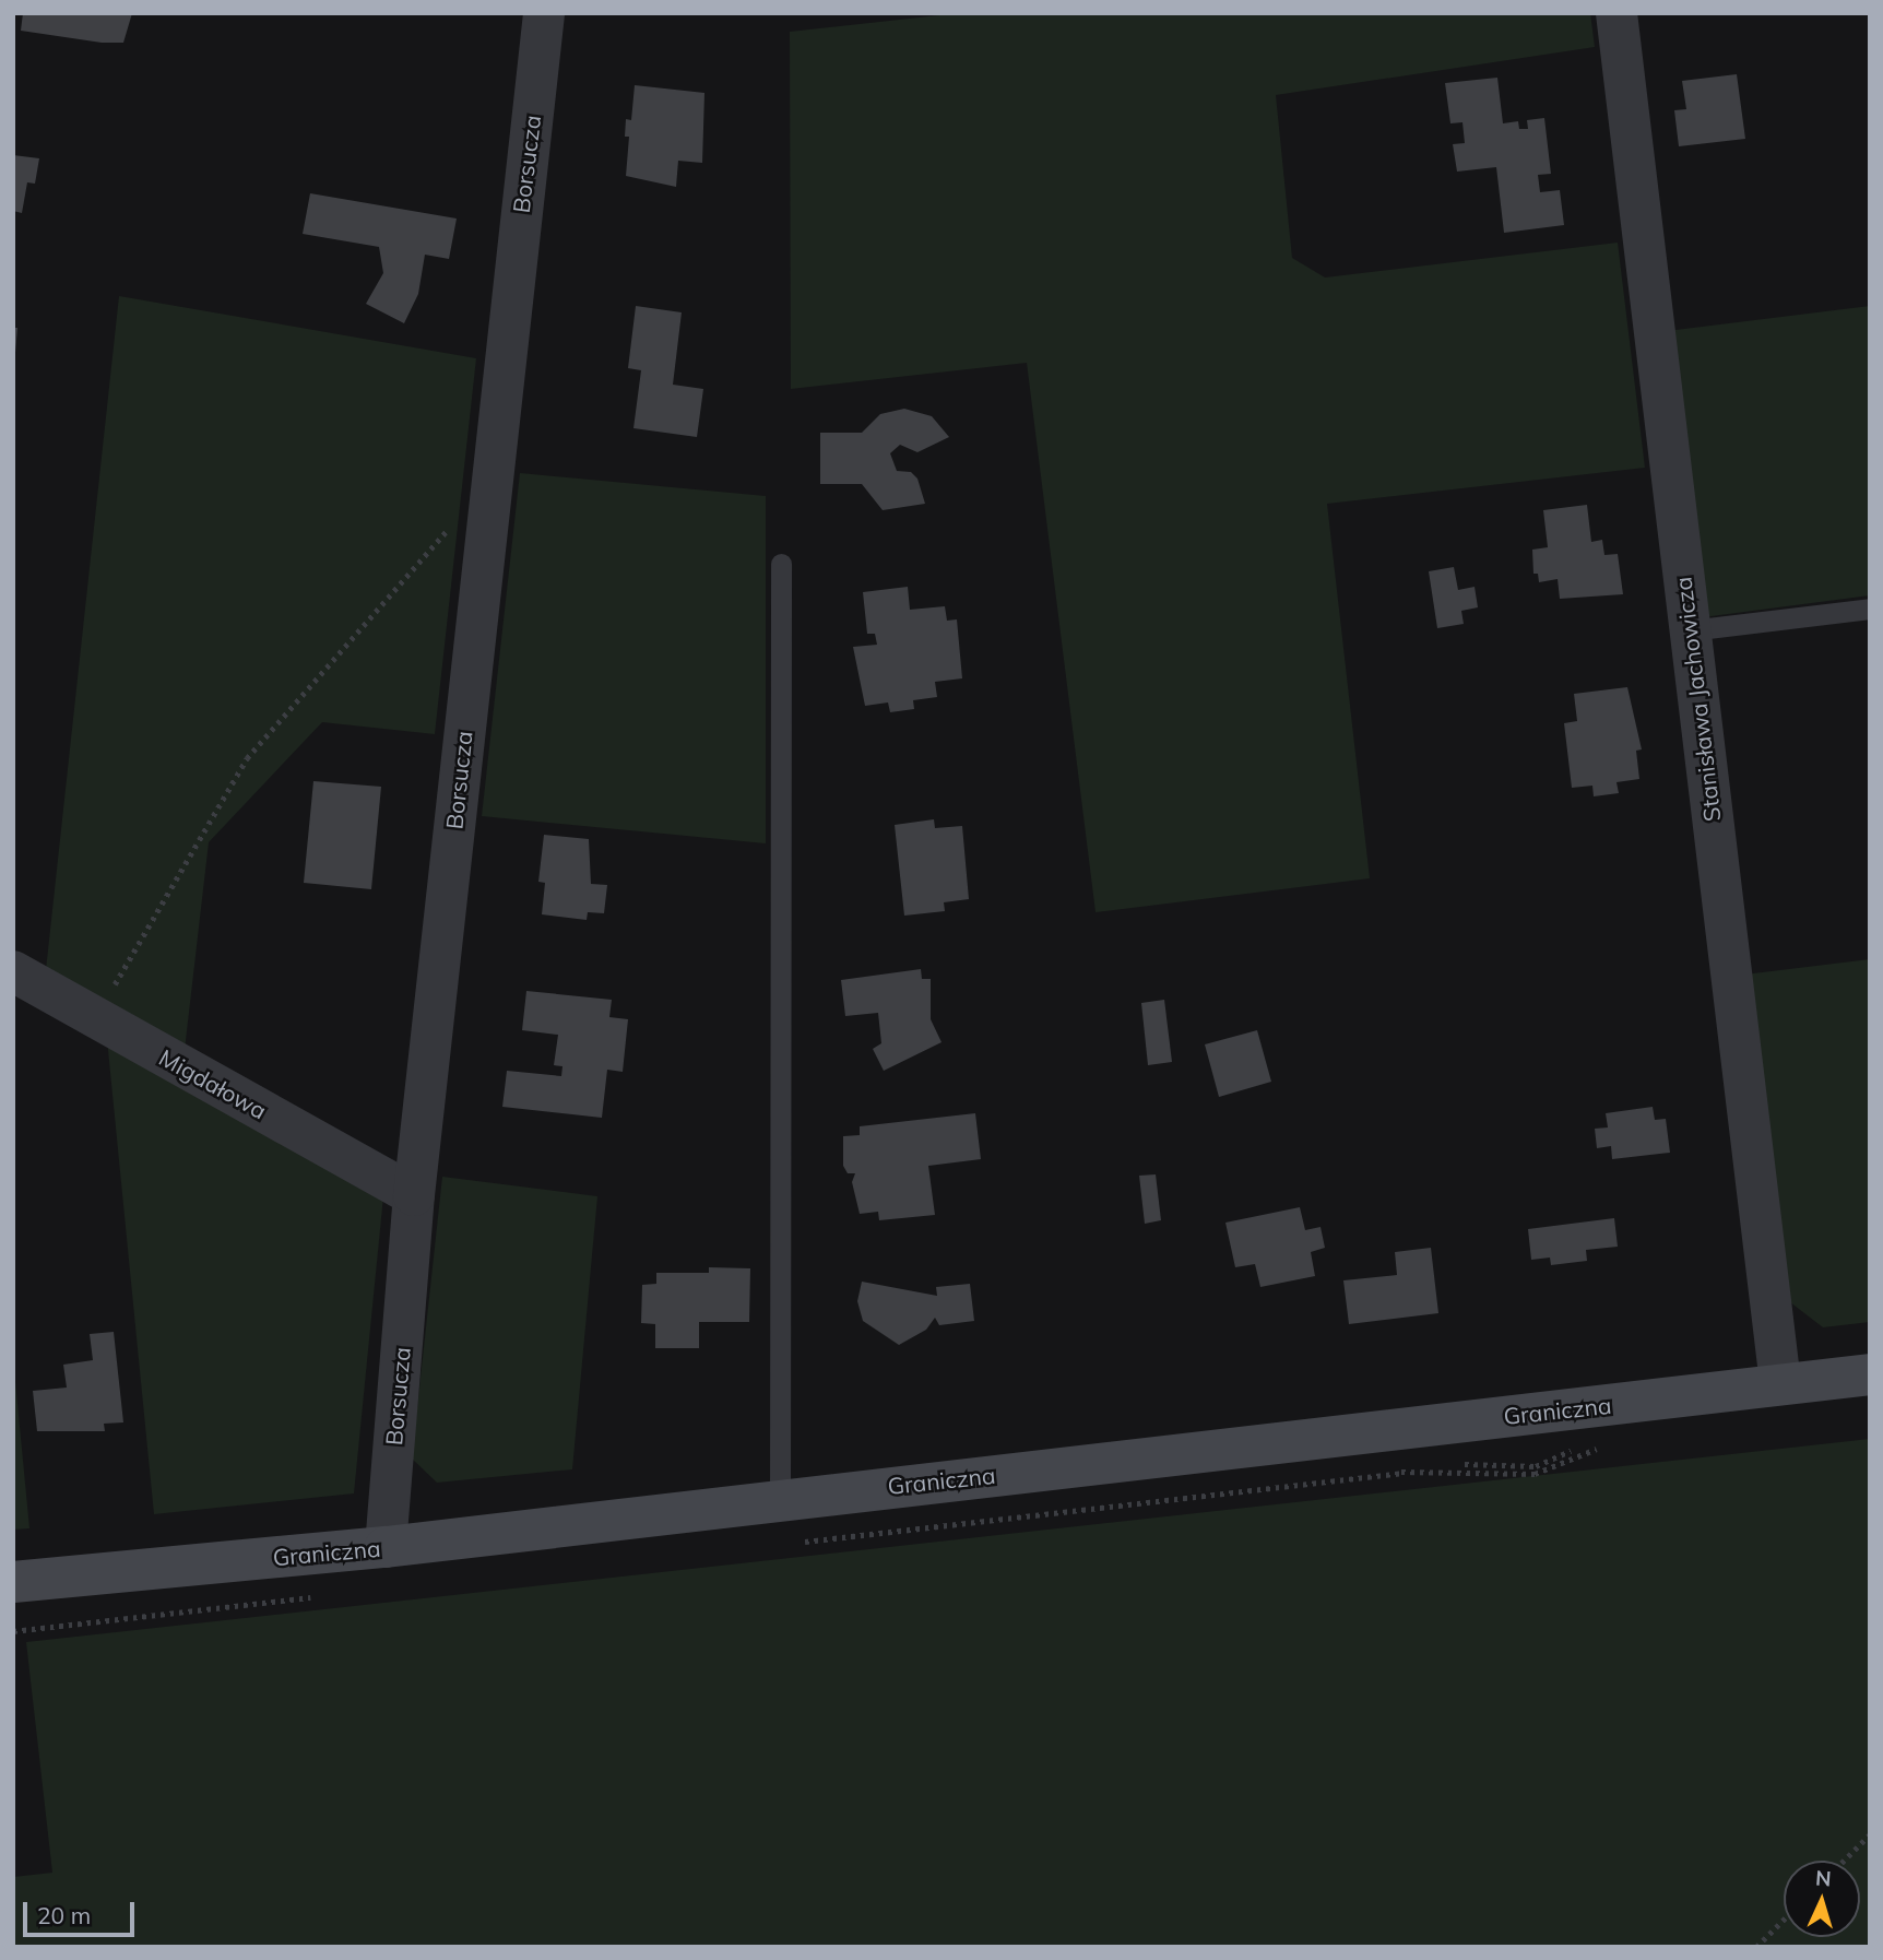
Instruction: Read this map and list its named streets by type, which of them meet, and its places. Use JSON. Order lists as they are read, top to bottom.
{
  "streets": {
    "street": [
      "Borsucza",
      "Stanisława Jachowicza",
      "Migdałowa",
      "Graniczna"
    ]
  },
  "crossings": [
    ["Borsucza", "Migdałowa"],
    ["Borsucza", "Graniczna"],
    ["Stanisława Jachowicza", "Graniczna"]
  ],
  "scale_bar": "20 m",
  "north": "top"
}
